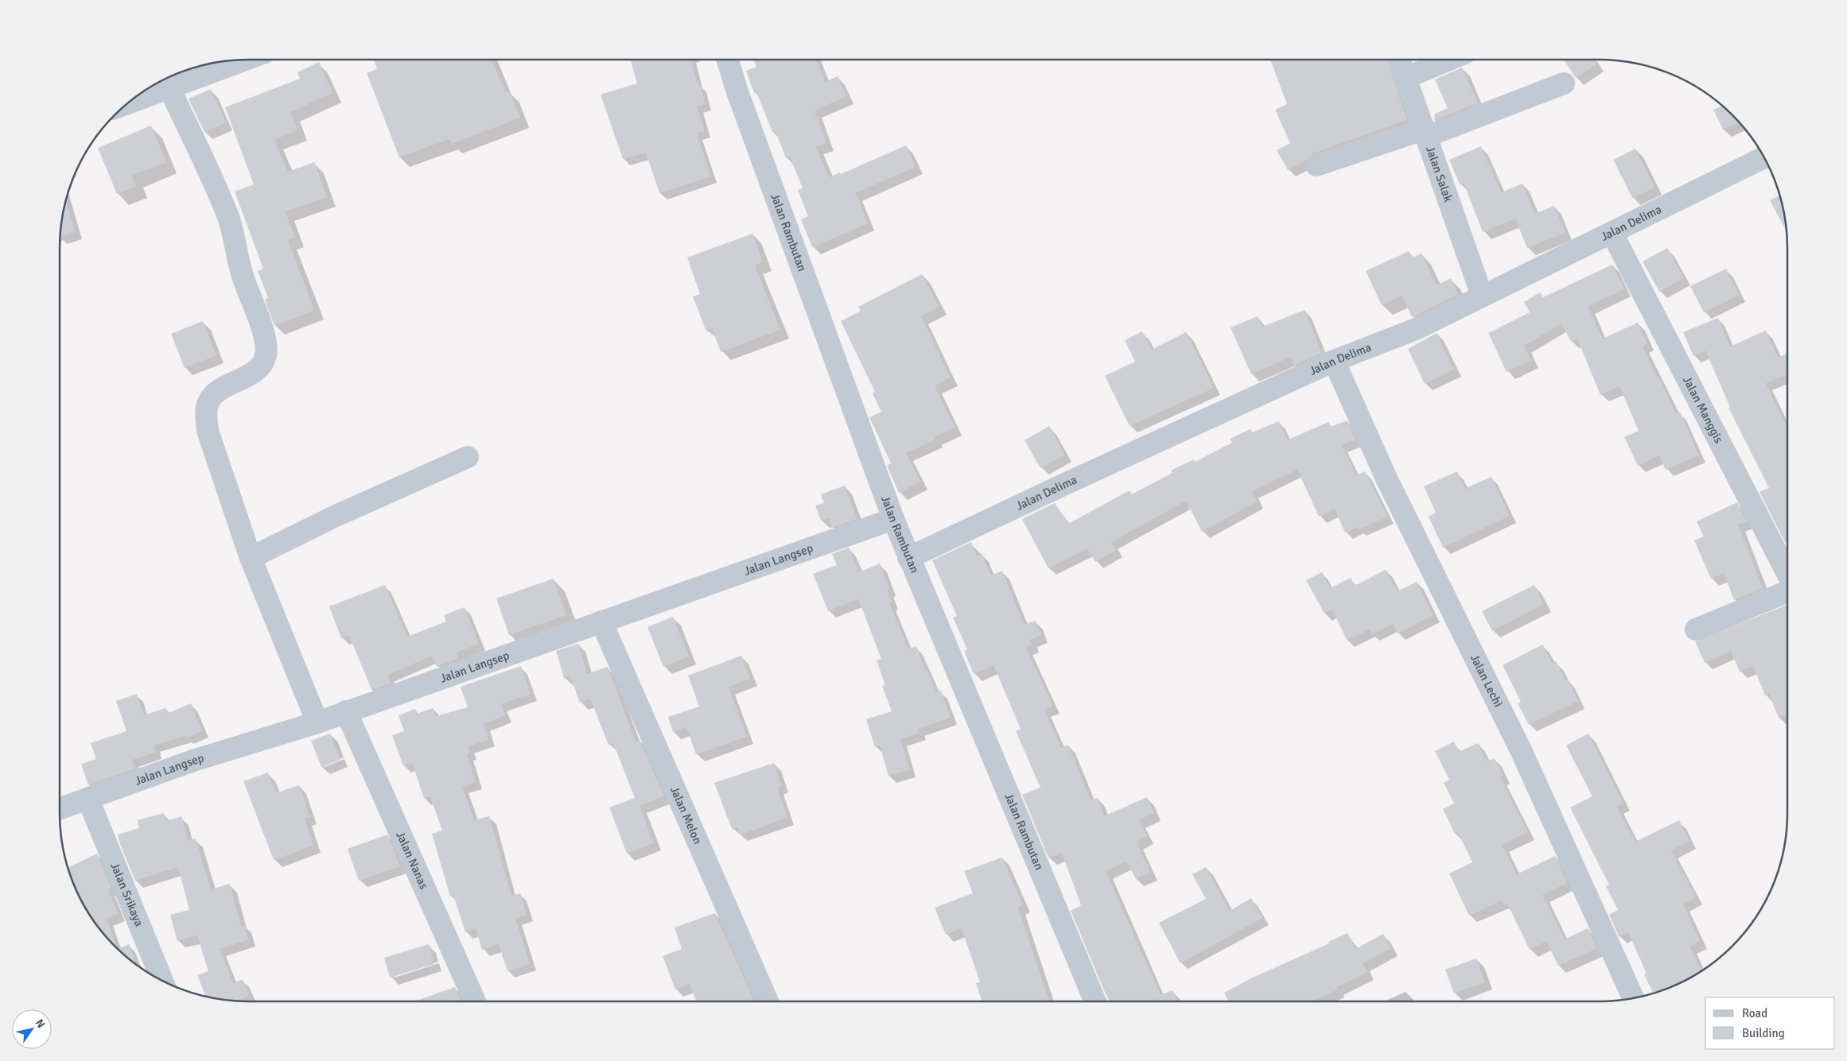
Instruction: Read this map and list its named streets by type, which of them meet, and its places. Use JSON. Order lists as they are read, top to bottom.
{
  "streets": {
    "street": [
      "Jalan Salak",
      "Jalan Delima",
      "Jalan Rambutan",
      "Jalan Manggis",
      "Jalan Langsep",
      "Jalan Lechi",
      "Jalan Melon",
      "Jalan Nanas",
      "Jalan Srikaya"
    ]
  },
  "crossings": [
    ["Jalan Salak", "Jalan Delima"],
    ["Jalan Delima", "Jalan Rambutan"],
    ["Jalan Delima", "Jalan Manggis"],
    ["Jalan Delima", "Jalan Lechi"],
    ["Jalan Rambutan", "Jalan Langsep"],
    ["Jalan Langsep", "Jalan Melon"],
    ["Jalan Langsep", "Jalan Nanas"],
    ["Jalan Langsep", "Jalan Srikaya"]
  ],
  "legend": ["Road", "Building"],
  "north": "top right"
}
